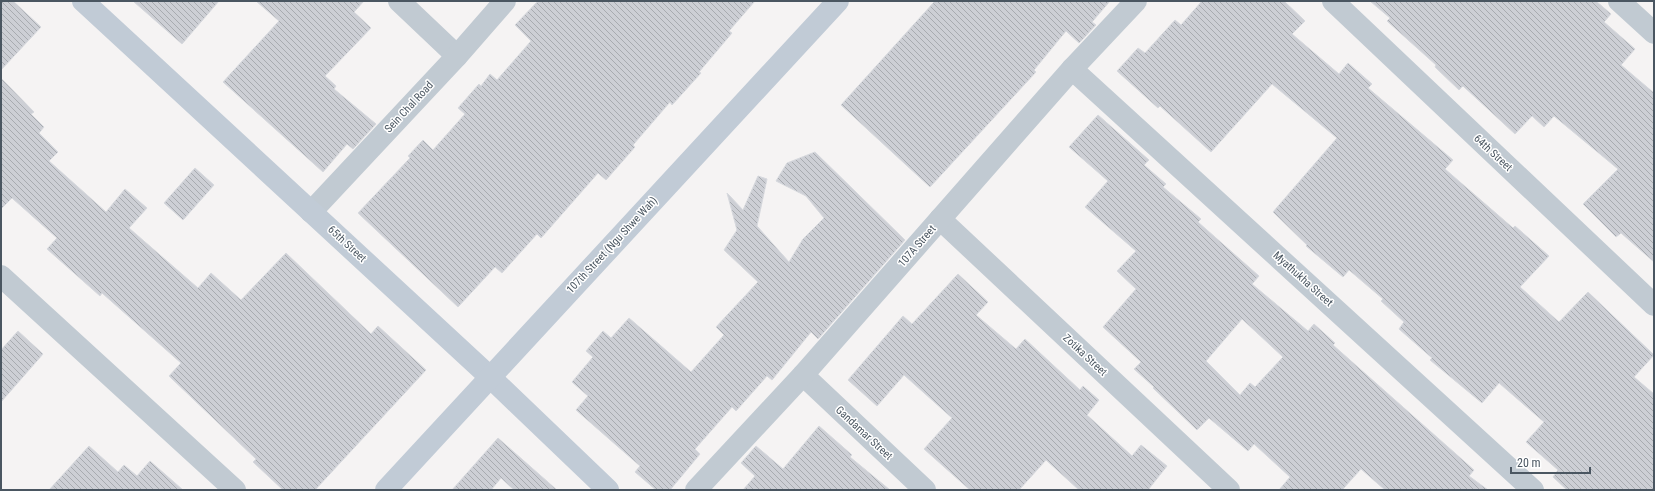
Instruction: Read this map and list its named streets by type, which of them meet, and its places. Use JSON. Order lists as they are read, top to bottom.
{
  "streets": {
    "street": [
      "Sein Chal Road",
      "64th Street",
      "65th Street",
      "107th Street (Ngu Shwe Wah)",
      "107A Street",
      "Myathukha Street",
      "Zotika Street",
      "Gandamar Street"
    ]
  },
  "crossings": [
    ["Sein Chal Road", "65th Street"],
    ["65th Street", "107th Street (Ngu Shwe Wah)"],
    ["107A Street", "Myathukha Street"],
    ["107A Street", "Zotika Street"],
    ["107A Street", "Gandamar Street"]
  ],
  "scale_bar": "20 m"
}
